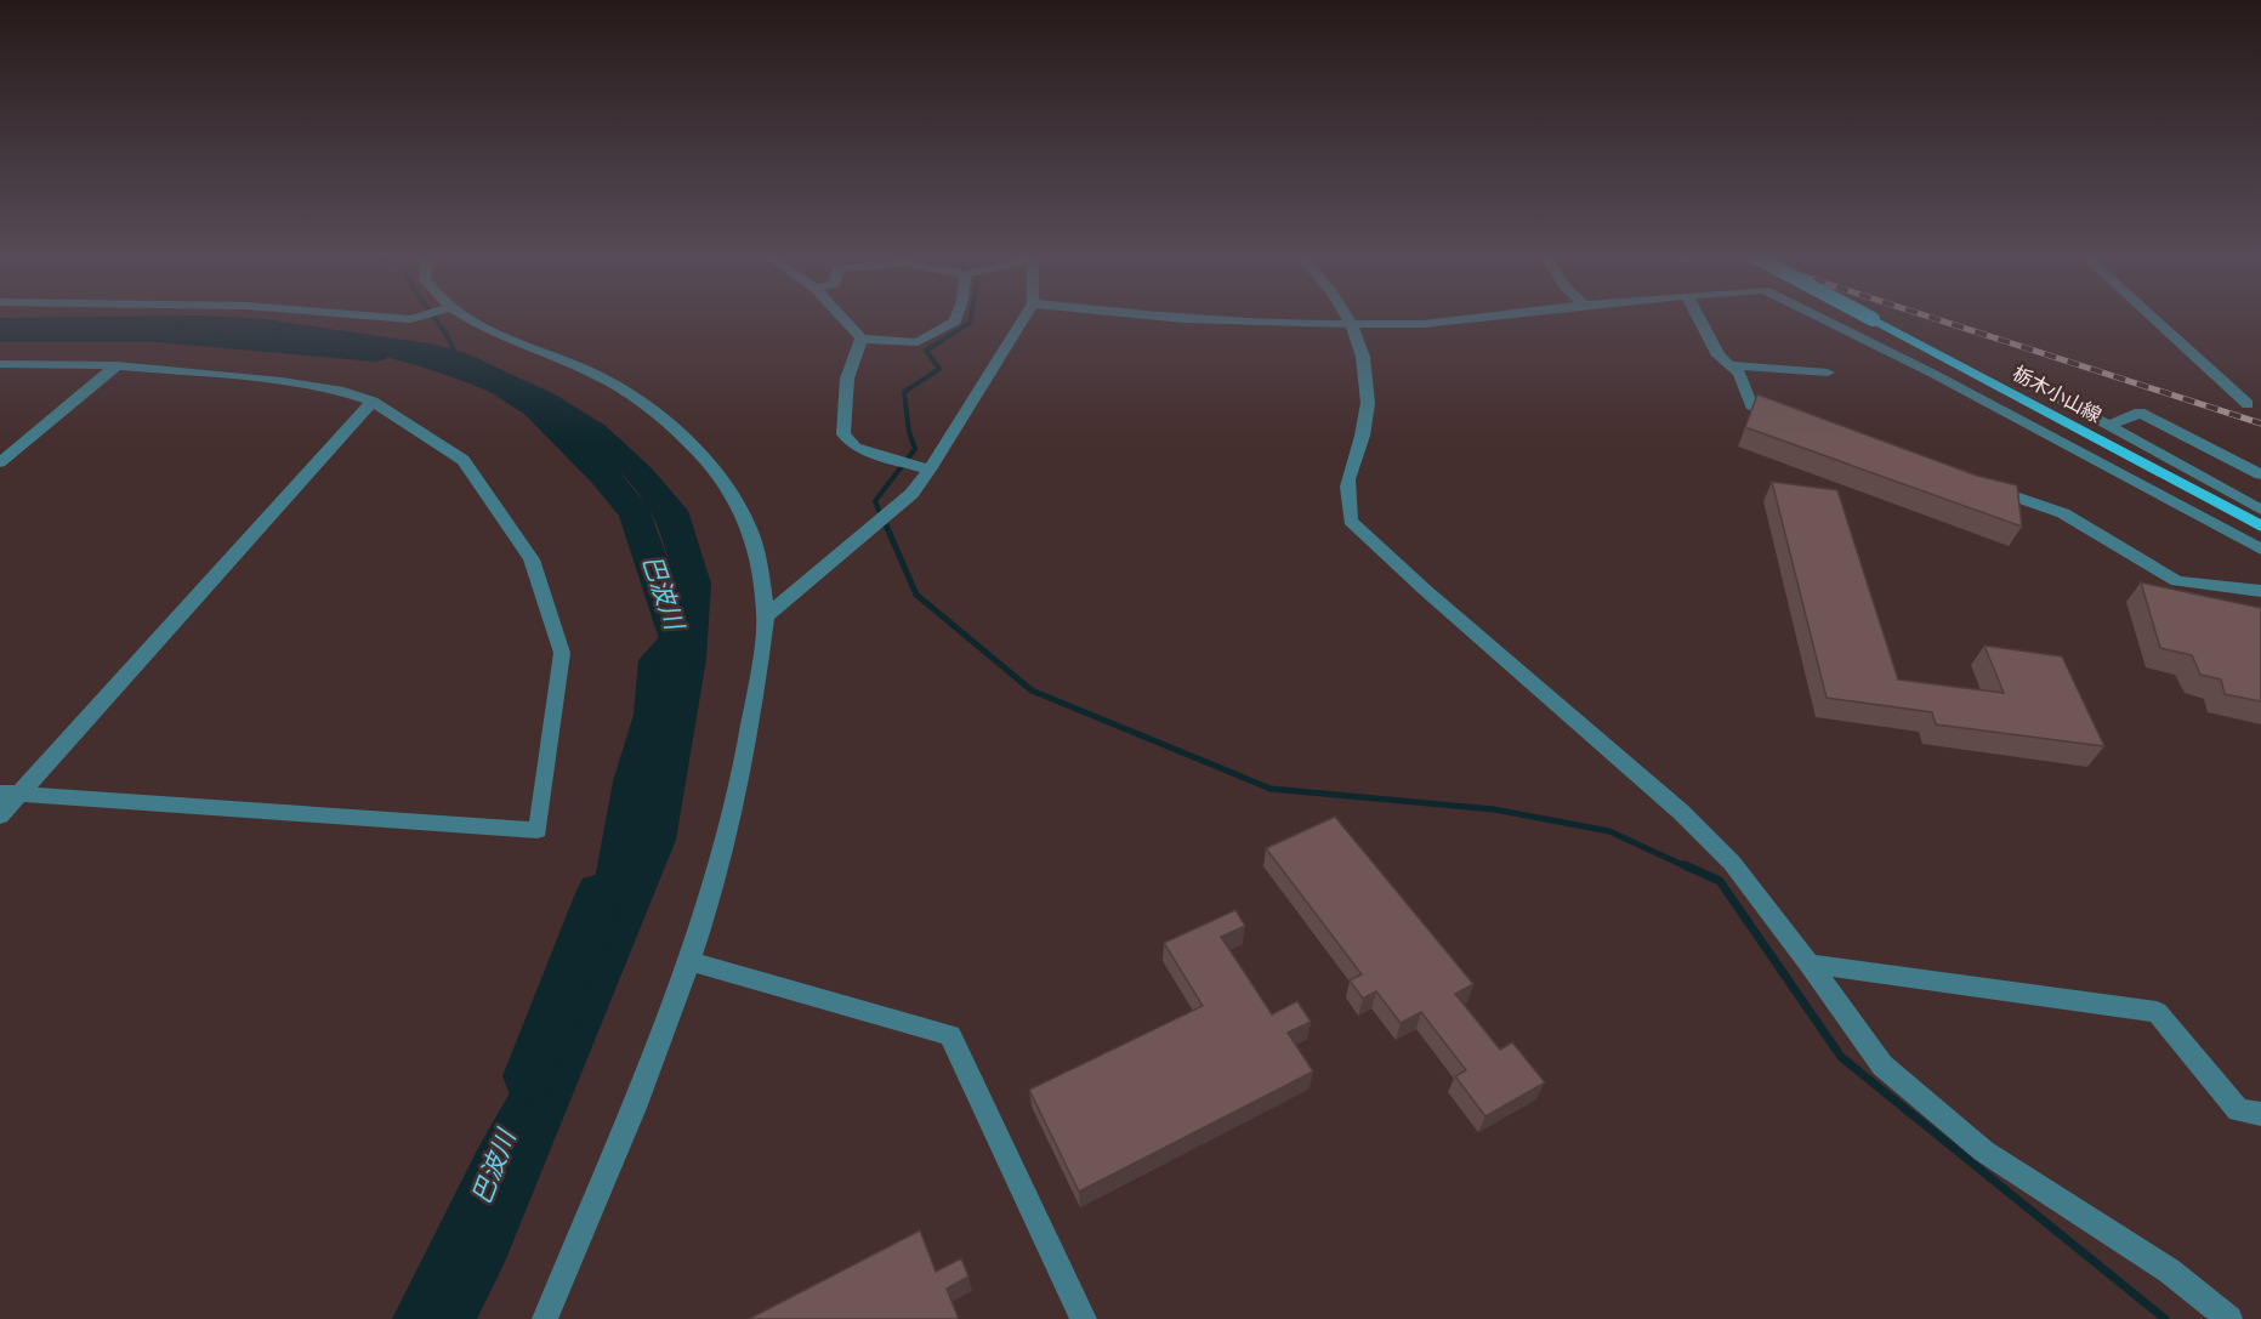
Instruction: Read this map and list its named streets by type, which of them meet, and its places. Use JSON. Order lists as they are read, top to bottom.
{
  "streets": {
    "main road": ["栃木小山線"]
  },
  "water": ["巴波川"]
}
